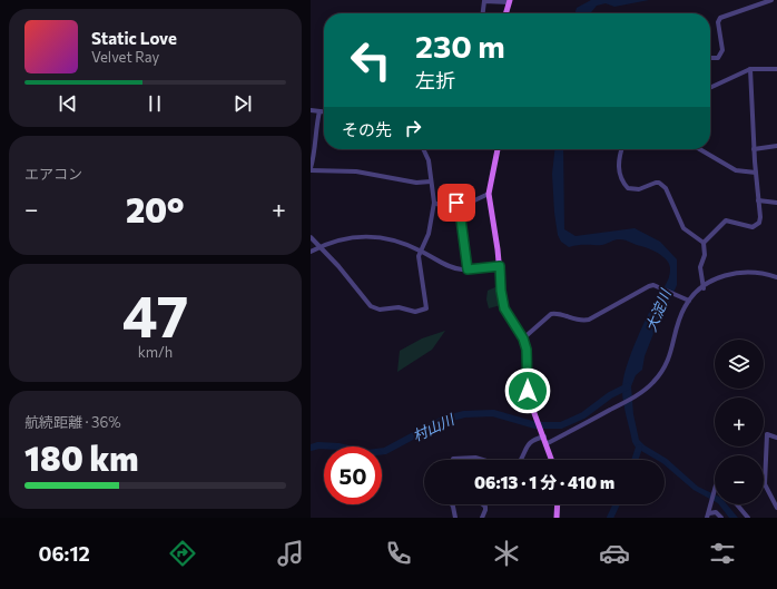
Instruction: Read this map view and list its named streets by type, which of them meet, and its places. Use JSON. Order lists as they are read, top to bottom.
{
  "water": ["大淀川", "村山川"],
  "page": {
    "turn": ["230 m", "左折"],
    "song": ["Static Love", "Velvet Ray"],
    "then": "その先",
    "tile": [
      "エアコン",
      ["47", "km/h"],
      ["航続距離 · 36%", "180 km"]
    ],
    "heat": ["−", "20°", "+"],
    "map_buttons": ["+", "−"],
    "limit": "50",
    "trip": "06:13 · 1 分 · 410 m",
    "tabs": "06:12"
  }
}
